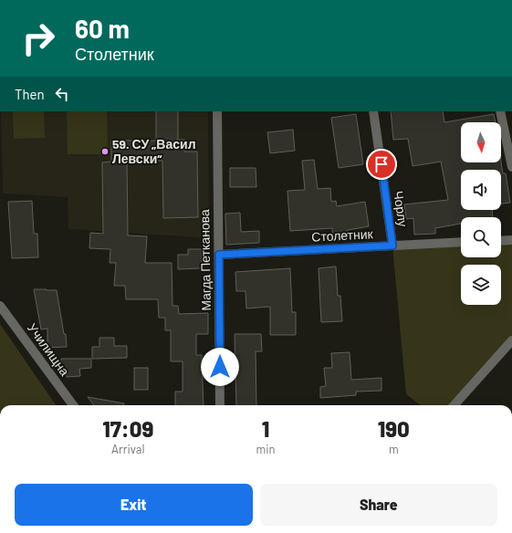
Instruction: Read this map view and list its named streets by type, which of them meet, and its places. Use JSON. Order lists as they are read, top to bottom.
{
  "streets": {
    "street": [
      "Чорлу",
      "Столетник",
      "Магда Петканова",
      "Училищна"
    ]
  },
  "crossings": [
    ["Чорлу", "Столетник"],
    ["Столетник", "Магда Петканова"]
  ],
  "places": ["59. СУ „Васил Левски“"],
  "north": "bottom",
  "page": {
    "turn": ["60 m", "Столетник"],
    "then": "Then",
    "eta": [
      "17:09",
      "Arrival",
      "1",
      "min",
      "190",
      "m"
    ],
    "buttons": ["Exit", "Share"]
  }
}
